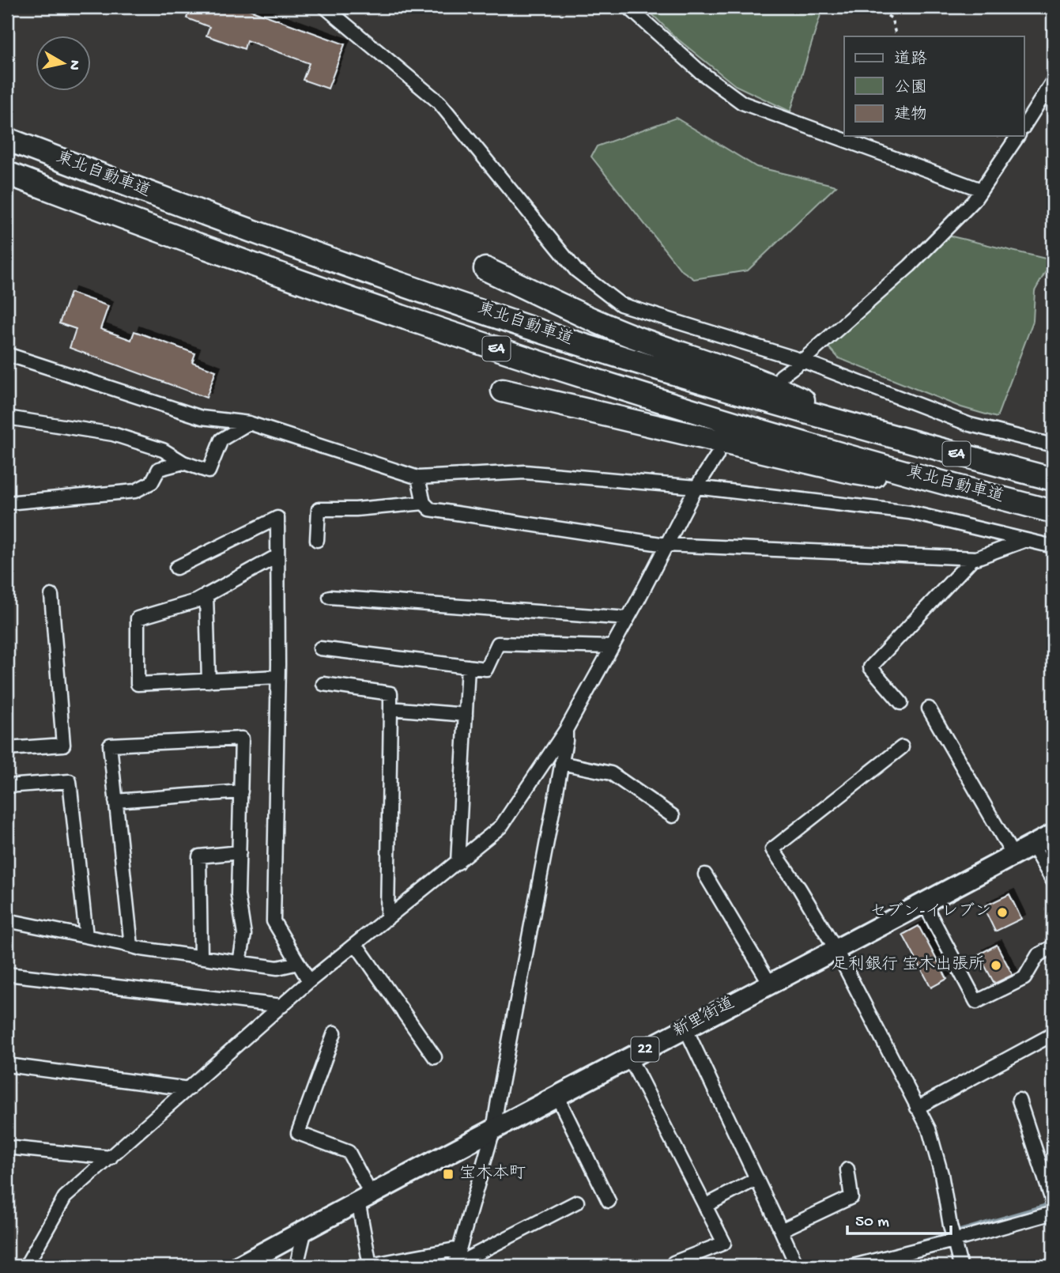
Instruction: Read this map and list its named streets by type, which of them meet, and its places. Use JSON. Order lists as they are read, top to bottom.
{
  "streets": {
    "highway": ["東北自動車道", "E4"],
    "main road": ["新里街道", "22"]
  },
  "places": {
    "other": ["セブン-イレブン", "足利銀行 宝木出張所"],
    "transit": ["宝木本町"]
  },
  "legend": ["道路", "公園", "建物"],
  "scale_bar": "50 m",
  "north": "right"
}
